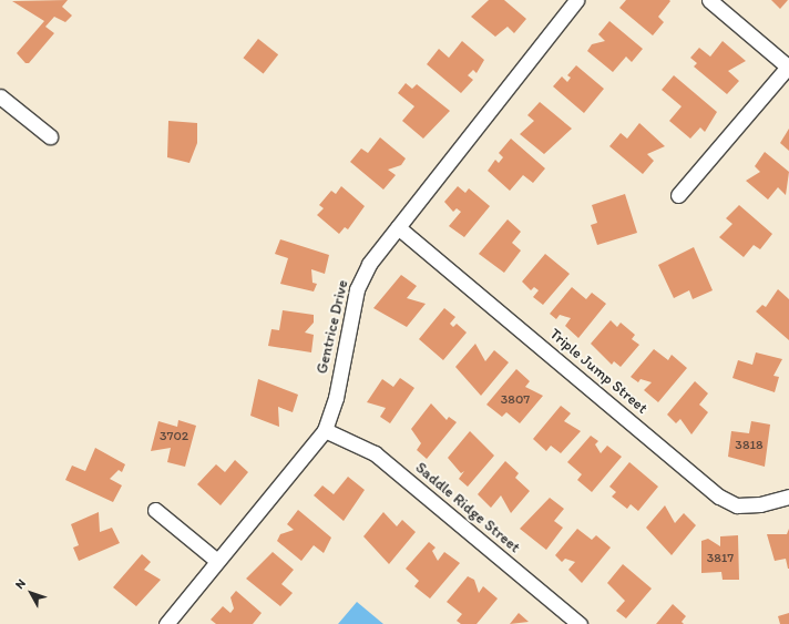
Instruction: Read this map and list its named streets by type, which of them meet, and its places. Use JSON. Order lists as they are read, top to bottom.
{
  "streets": {
    "street": ["Gentrice Drive", "Triple Jump Street", "Saddle Ridge Street"]
  },
  "crossings": [
    ["Gentrice Drive", "Triple Jump Street"],
    ["Gentrice Drive", "Saddle Ridge Street"]
  ],
  "house_numbers": [
    "3807",
    "3702",
    "3818",
    "3817"
  ],
  "north": "top left"
}
